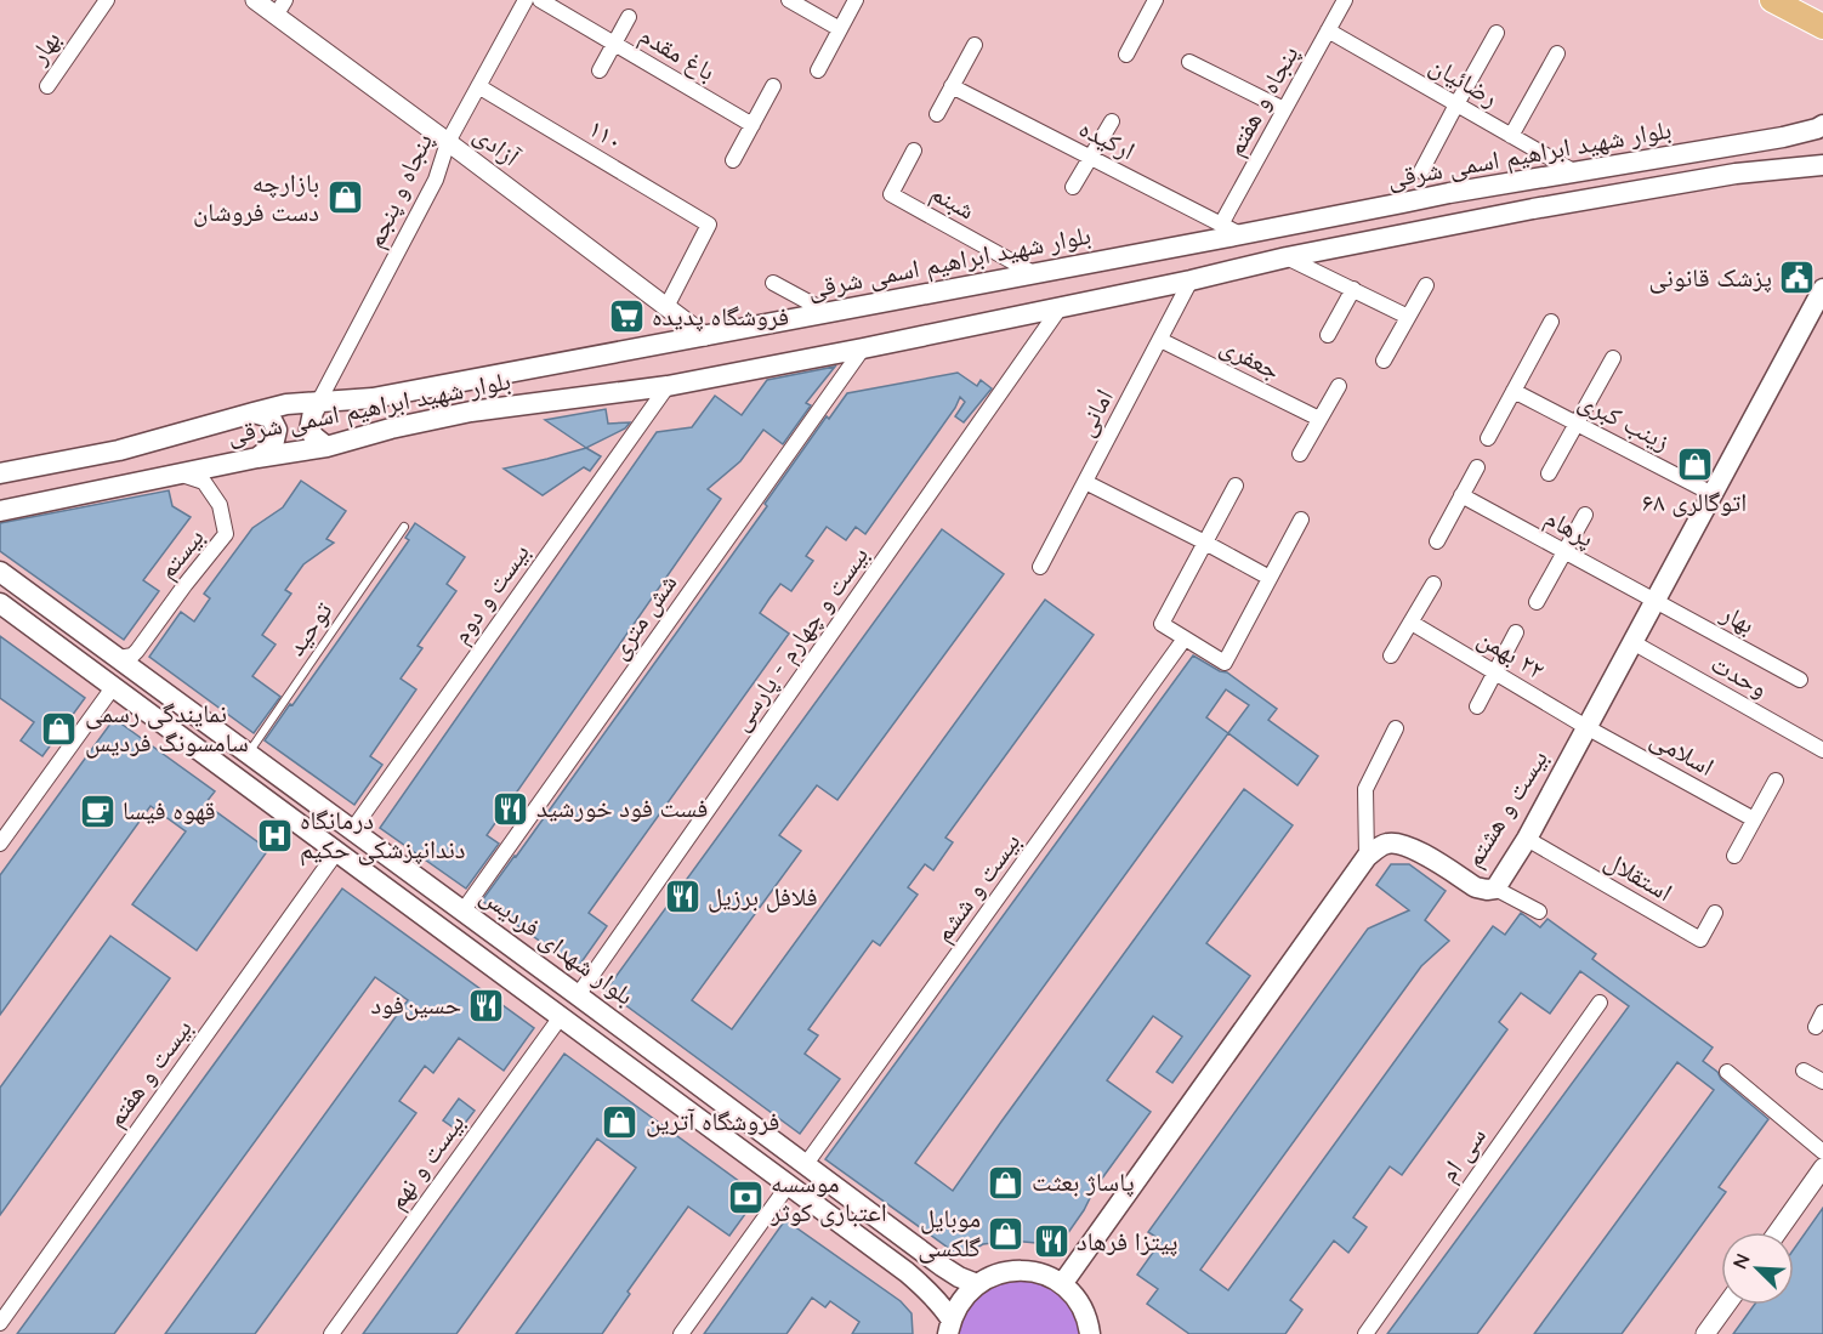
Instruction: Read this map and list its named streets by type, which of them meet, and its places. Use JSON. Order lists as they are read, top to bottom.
{
  "streets": {
    "main road": ["بلوار شهید ابراهیم اسمی شرقی", "بیست و هشتم", "بلوار شهدای فردیس"],
    "street": [
      "بهار",
      "باغ مقدم",
      "رضائیان",
      "پنجاه و هفتم",
      "۱۱۰",
      "ارکیده",
      "آزادی",
      "پنجاه و پنجم",
      "شبنم",
      "جعفری",
      "امانی",
      "زینب کبری",
      "پرهام",
      "بیستم",
      "بیست و دوم",
      "شش متری",
      "بیست و چهارم - پارسی",
      "٢٢ بهمن",
      "وحدت",
      "اسلامی",
      "استقلال",
      "بیست و ششم",
      "بیست و هفتم",
      "سی ام",
      "بیست و نهم"
    ],
    "lane": ["توحید"]
  },
  "crossings": [
    ["بهار", "پرهام"],
    ["بهار", "بیست و هشتم"],
    ["رضائیان", "پنجاه و هفتم"],
    ["رضائیان", "بلوار شهید ابراهیم اسمی شرقی"],
    ["پنجاه و هفتم", "ارکیده"],
    ["۱۱۰", "آزادی"],
    ["۱۱۰", "پنجاه و پنجم"],
    ["ارکیده", "بلوار شهید ابراهیم اسمی شرقی"],
    ["آزادی", "بلوار شهید ابراهیم اسمی شرقی"],
    ["آزادی", "پنجاه و پنجم"],
    ["بلوار شهید ابراهیم اسمی شرقی", "پنجاه و پنجم"],
    ["بلوار شهید ابراهیم اسمی شرقی", "شبنم"],
    ["بلوار شهید ابراهیم اسمی شرقی", "امانی"],
    ["بلوار شهید ابراهیم اسمی شرقی", "بیستم"],
    ["بلوار شهید ابراهیم اسمی شرقی", "بیست و دوم"],
    ["بلوار شهید ابراهیم اسمی شرقی", "شش متری"],
    ["بلوار شهید ابراهیم اسمی شرقی", "بیست و چهارم - پارسی"],
    ["جعفری", "امانی"],
    ["زینب کبری", "بیست و هشتم"],
    ["پرهام", "بیست و هشتم"],
    ["بیستم", "بلوار شهدای فردیس"],
    ["بیست و دوم", "بلوار شهدای فردیس"],
    ["شش متری", "بلوار شهدای فردیس"],
    ["توحید", "بلوار شهدای فردیس"],
    ["بیست و چهارم - پارسی", "بلوار شهدای فردیس"],
    ["٢٢ بهمن", "اسلامی"],
    ["٢٢ بهمن", "بیست و هشتم"],
    ["وحدت", "بیست و هشتم"],
    ["اسلامی", "بیست و هشتم"],
    ["بیست و هشتم", "استقلال"],
    ["بیست و ششم", "بلوار شهدای فردیس"]
  ],
  "places": {
    "shop": [
      "بازارچه دست فروشان",
      "اتوگالری ۶۸",
      "نمایندگی رسمی سامسونگ فردیس",
      "فروشگاه آترین",
      "پاساژ بعثت",
      "موبایل گلکسی"
    ],
    "public building": ["پزشک قانونی"],
    "supermarket": ["فروشگاه پدیده"],
    "restaurant": [
      "فست فود خورشید",
      "فلافل برزیل",
      "حسین‌فود",
      "پیتزا فرهاد"
    ],
    "cafe": ["قهوه فیسا"],
    "hospital": ["درمانگاه دندانپزشکی حکیم"],
    "bank": ["موسسه اعتباری کوثر"]
  },
  "north": "top left"
}
